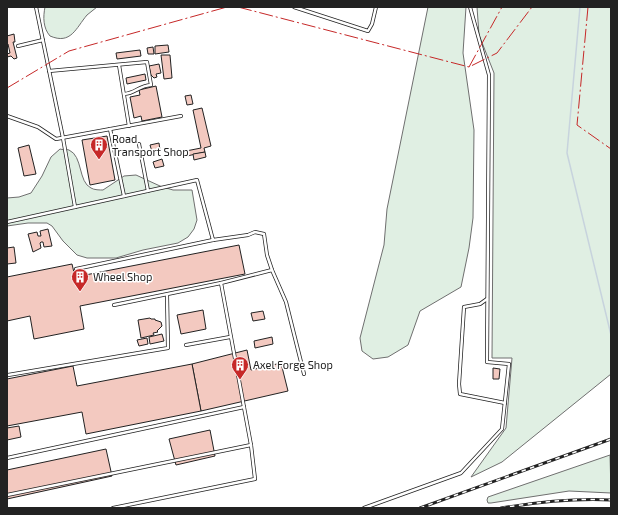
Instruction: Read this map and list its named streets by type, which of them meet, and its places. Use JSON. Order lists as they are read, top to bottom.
{
  "places": {
    "building": ["Road Transport Shop", "Wheel Shop", "Axel Forge Shop"]
  }
}
